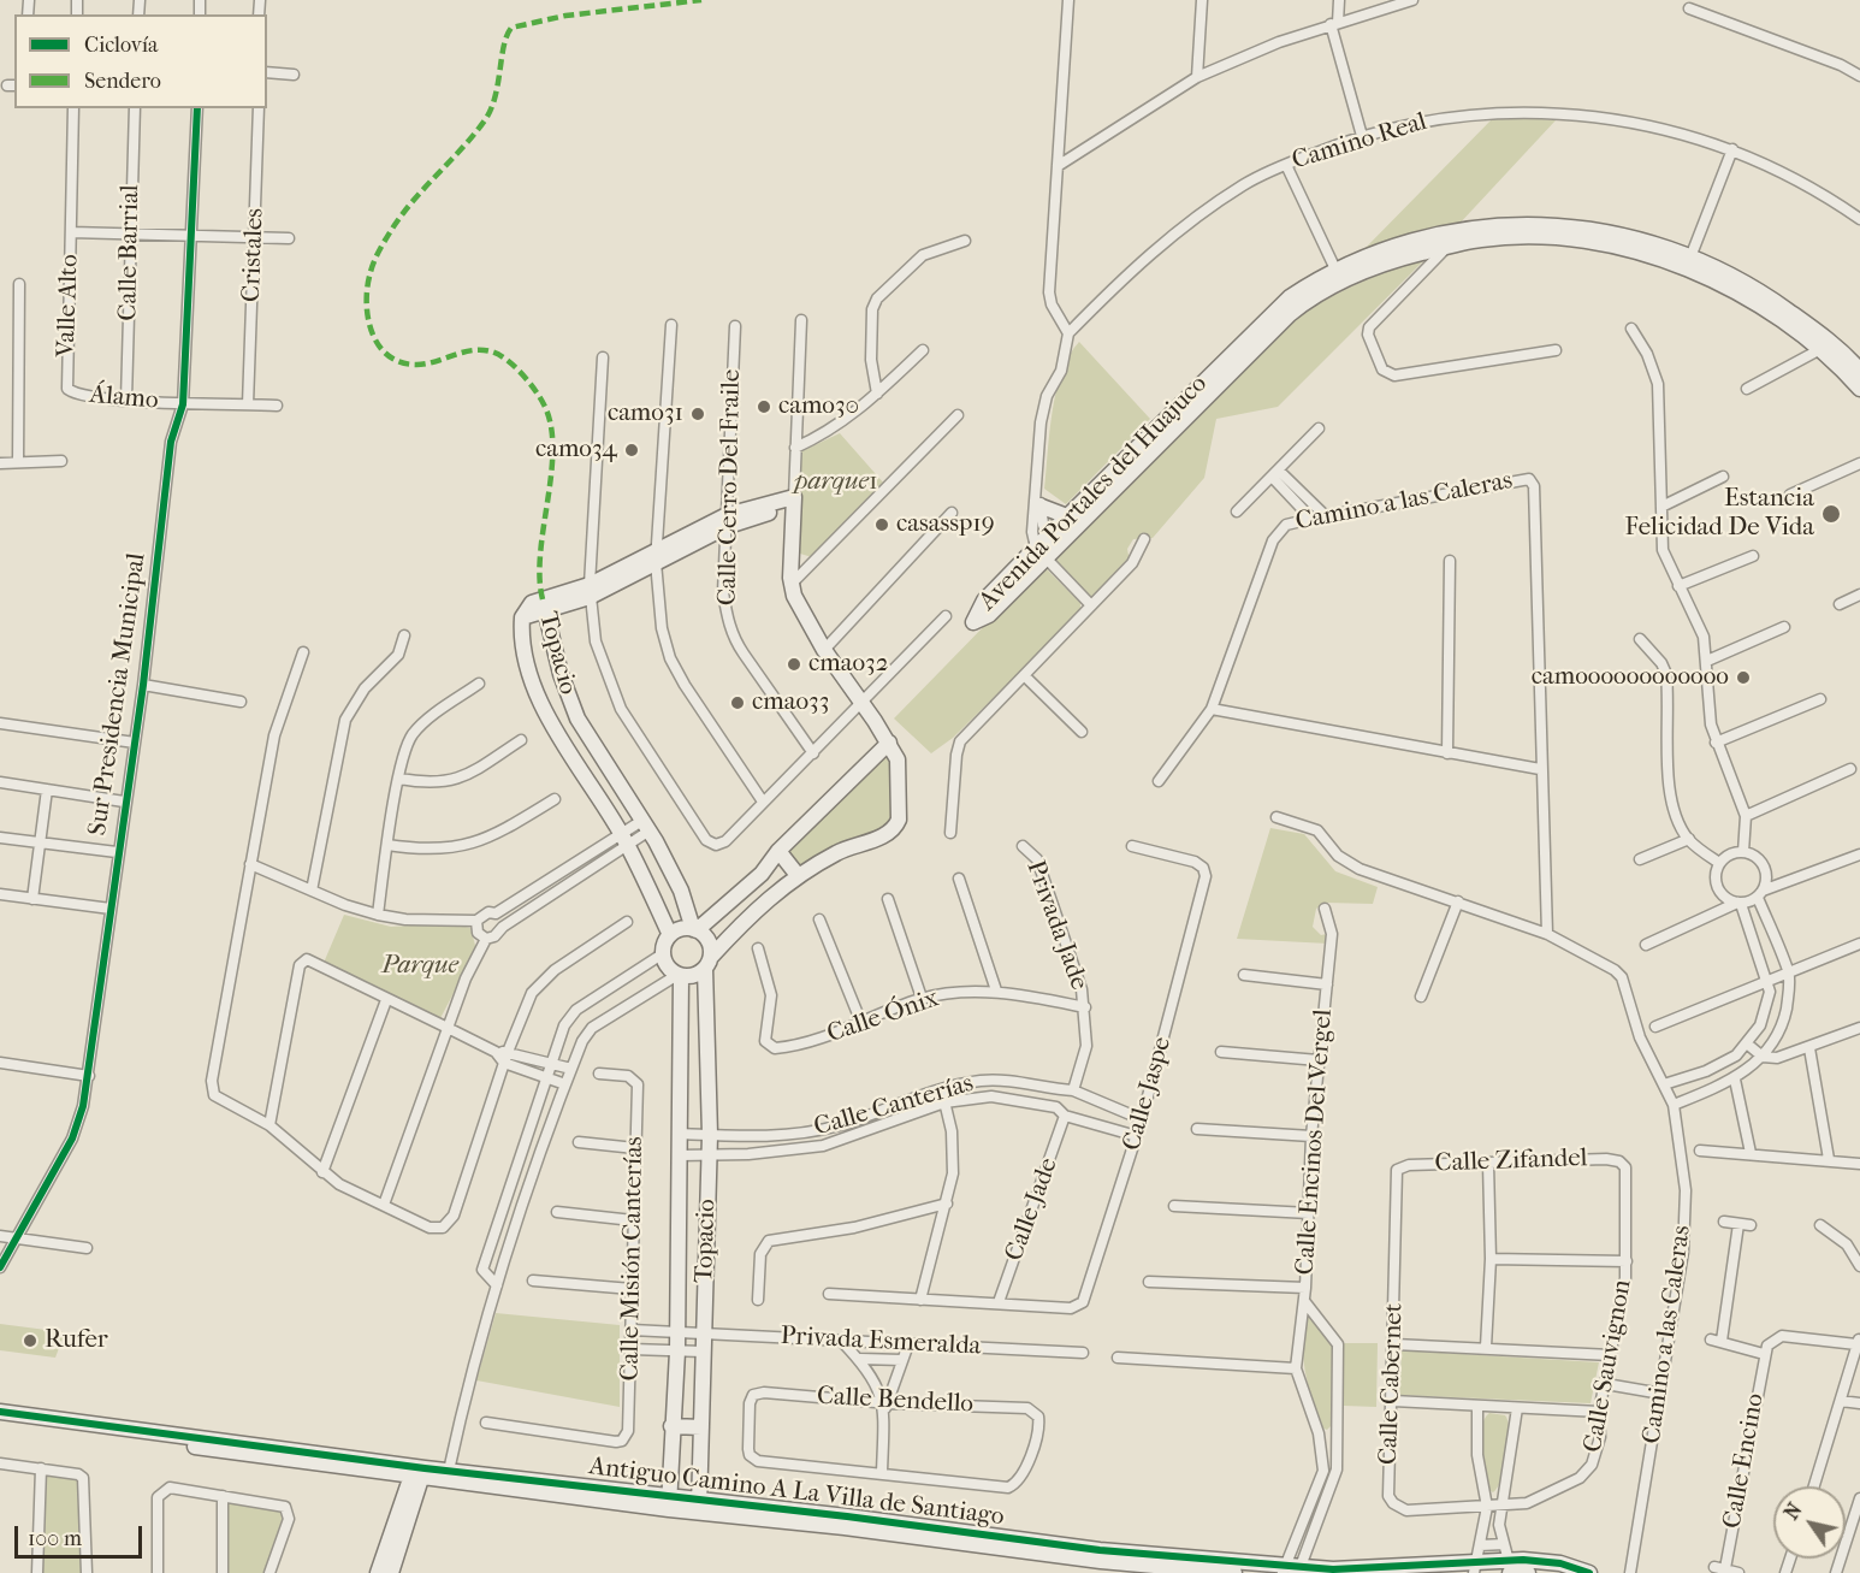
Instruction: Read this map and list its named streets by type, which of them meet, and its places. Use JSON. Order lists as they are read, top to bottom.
{
  "streets": {
    "street": [
      "Camino Real",
      "Calle Barrial",
      "Cristales",
      "Valle Alto",
      "Álamo",
      "Calle Cerro Del Fraile",
      "Avenida Portales del Huajuco",
      "Camino a las Caleras",
      "Topacio",
      "Sur Presidencia Municipal",
      "Privada Jade",
      "Calle Ónix",
      "Calle Jaspe",
      "Calle Canterías",
      "Calle Encinos Del Vergel",
      "Calle Zifandel",
      "Calle Jade",
      "Calle Misión Canterías",
      "Privada Esmeralda",
      "Calle Sauvignon",
      "Calle Cabernet",
      "Calle Bendello",
      "Calle Encino",
      "Antiguo Camino A La Villa de Santiago"
    ]
  },
  "crossings": [
    ["Calle Barrial", "Álamo"],
    ["Cristales", "Álamo"],
    ["Valle Alto", "Álamo"],
    ["Álamo", "Sur Presidencia Municipal"],
    ["Topacio", "Calle Canterías"],
    ["Topacio", "Privada Esmeralda"],
    ["Topacio", "Antiguo Camino A La Villa de Santiago"],
    ["Privada Jade", "Calle Ónix"],
    ["Privada Jade", "Calle Jade"],
    ["Calle Ónix", "Calle Jade"],
    ["Calle Jaspe", "Calle Canterías"],
    ["Calle Jaspe", "Calle Jade"],
    ["Calle Canterías", "Calle Jade"],
    ["Calle Encinos Del Vergel", "Antiguo Camino A La Villa de Santiago"],
    ["Calle Zifandel", "Calle Sauvignon"],
    ["Calle Zifandel", "Calle Cabernet"],
    ["Calle Misión Canterías", "Privada Esmeralda"],
    ["Calle Sauvignon", "Calle Cabernet"]
  ],
  "parks": ["parque1", "Parque"],
  "places": [
    "camo30",
    "camo31",
    "camo34",
    "Estancia Felicidad De Vida",
    "casassp19",
    "cmao32",
    "camoooooooooooo",
    "cmao33",
    "Rufer"
  ],
  "legend": ["Ciclovía", "Sendero"],
  "scale_bar": "100 m",
  "north": "top left"
}
